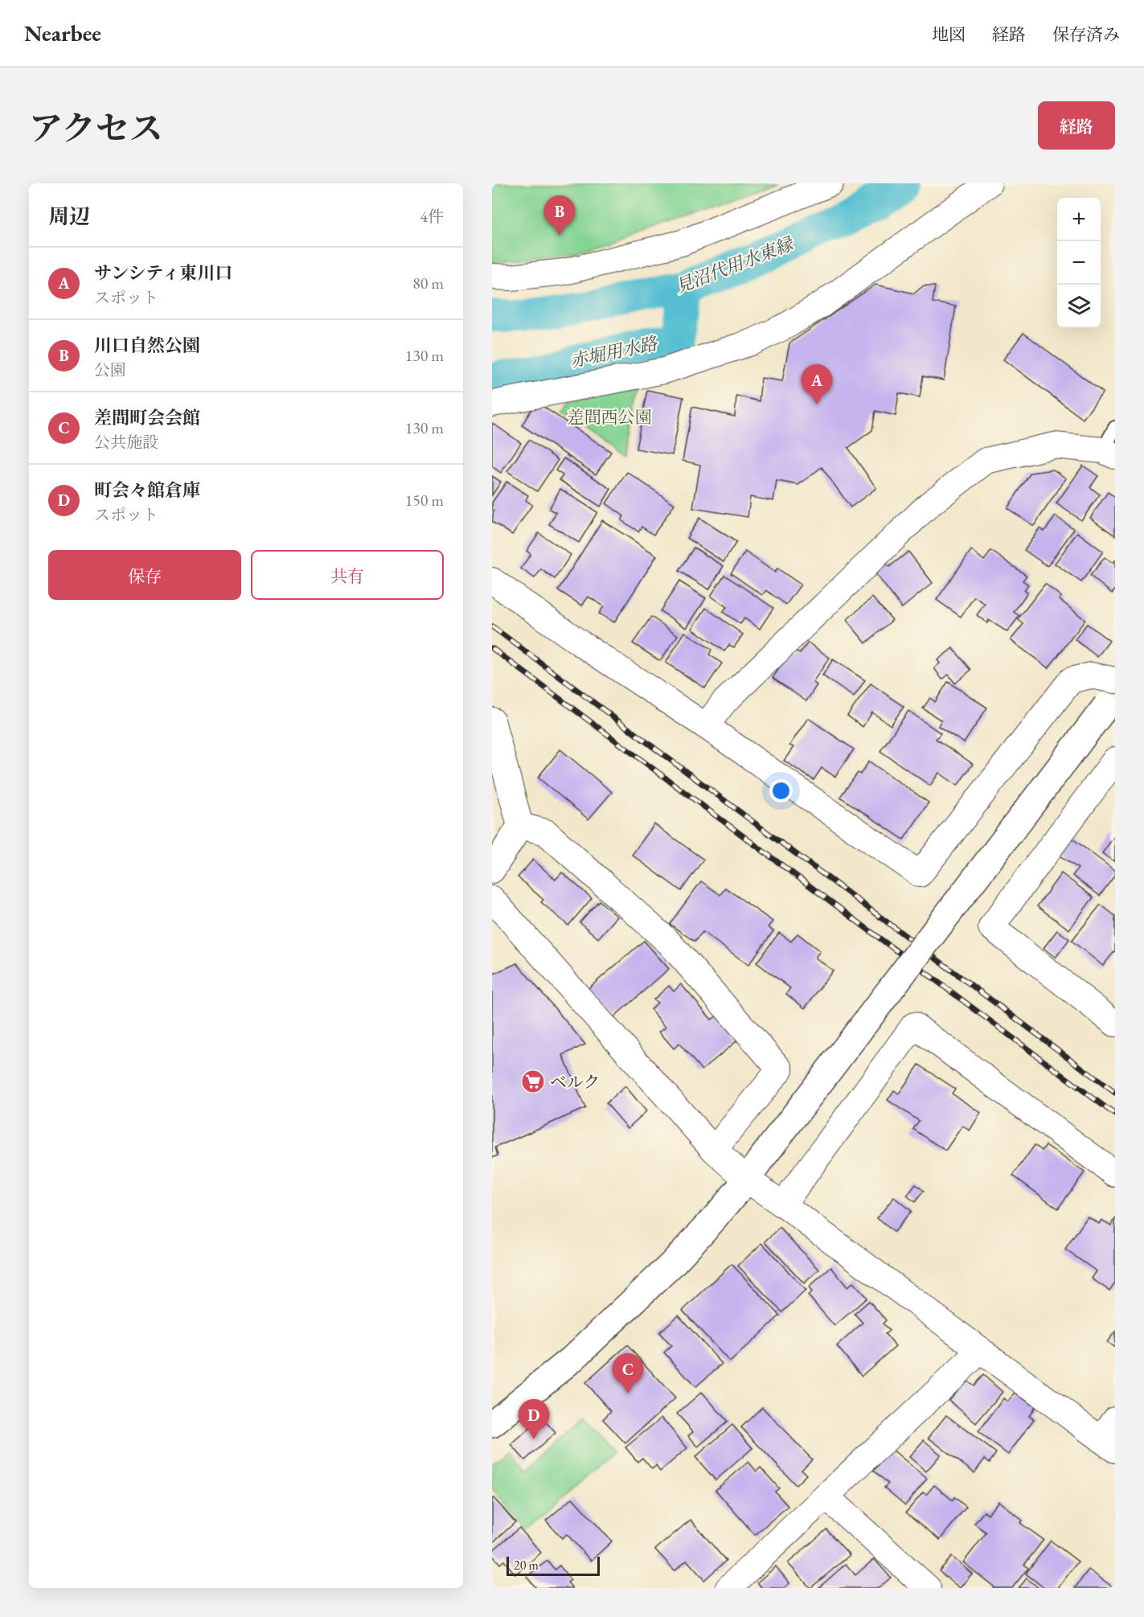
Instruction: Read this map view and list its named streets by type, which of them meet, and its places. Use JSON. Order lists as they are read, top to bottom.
{
  "water": ["見沼代用水東縁", "赤堀用水路"],
  "parks": ["差間西公園"],
  "places": {
    "supermarket": ["ベルク"]
  },
  "scale_bar": "20 m",
  "page": {
    "header": "Nearbee",
    "nav": ["地図", "経路", "保存済み"],
    "title": "アクセス",
    "buttons": [
      "経路",
      ["保存", "共有"]
    ],
    "heading": ["周辺", "4件"],
    "pins": [
      "B",
      "A",
      "C",
      "D"
    ],
    "map_buttons": ["+", "−"],
    "list": [
      {
        "mark": "A",
        "name": "サンシティ東川口",
        "note": "スポット",
        "value": "80 m"
      },
      {
        "mark": "B",
        "name": "川口自然公園",
        "note": "公園",
        "value": "130 m"
      },
      {
        "mark": "C",
        "name": "差間町会会館",
        "note": "公共施設",
        "value": "130 m"
      },
      {
        "mark": "D",
        "name": "町会々館倉庫",
        "note": "スポット",
        "value": "150 m"
      }
    ],
    "scale": "20 m"
  }
}
